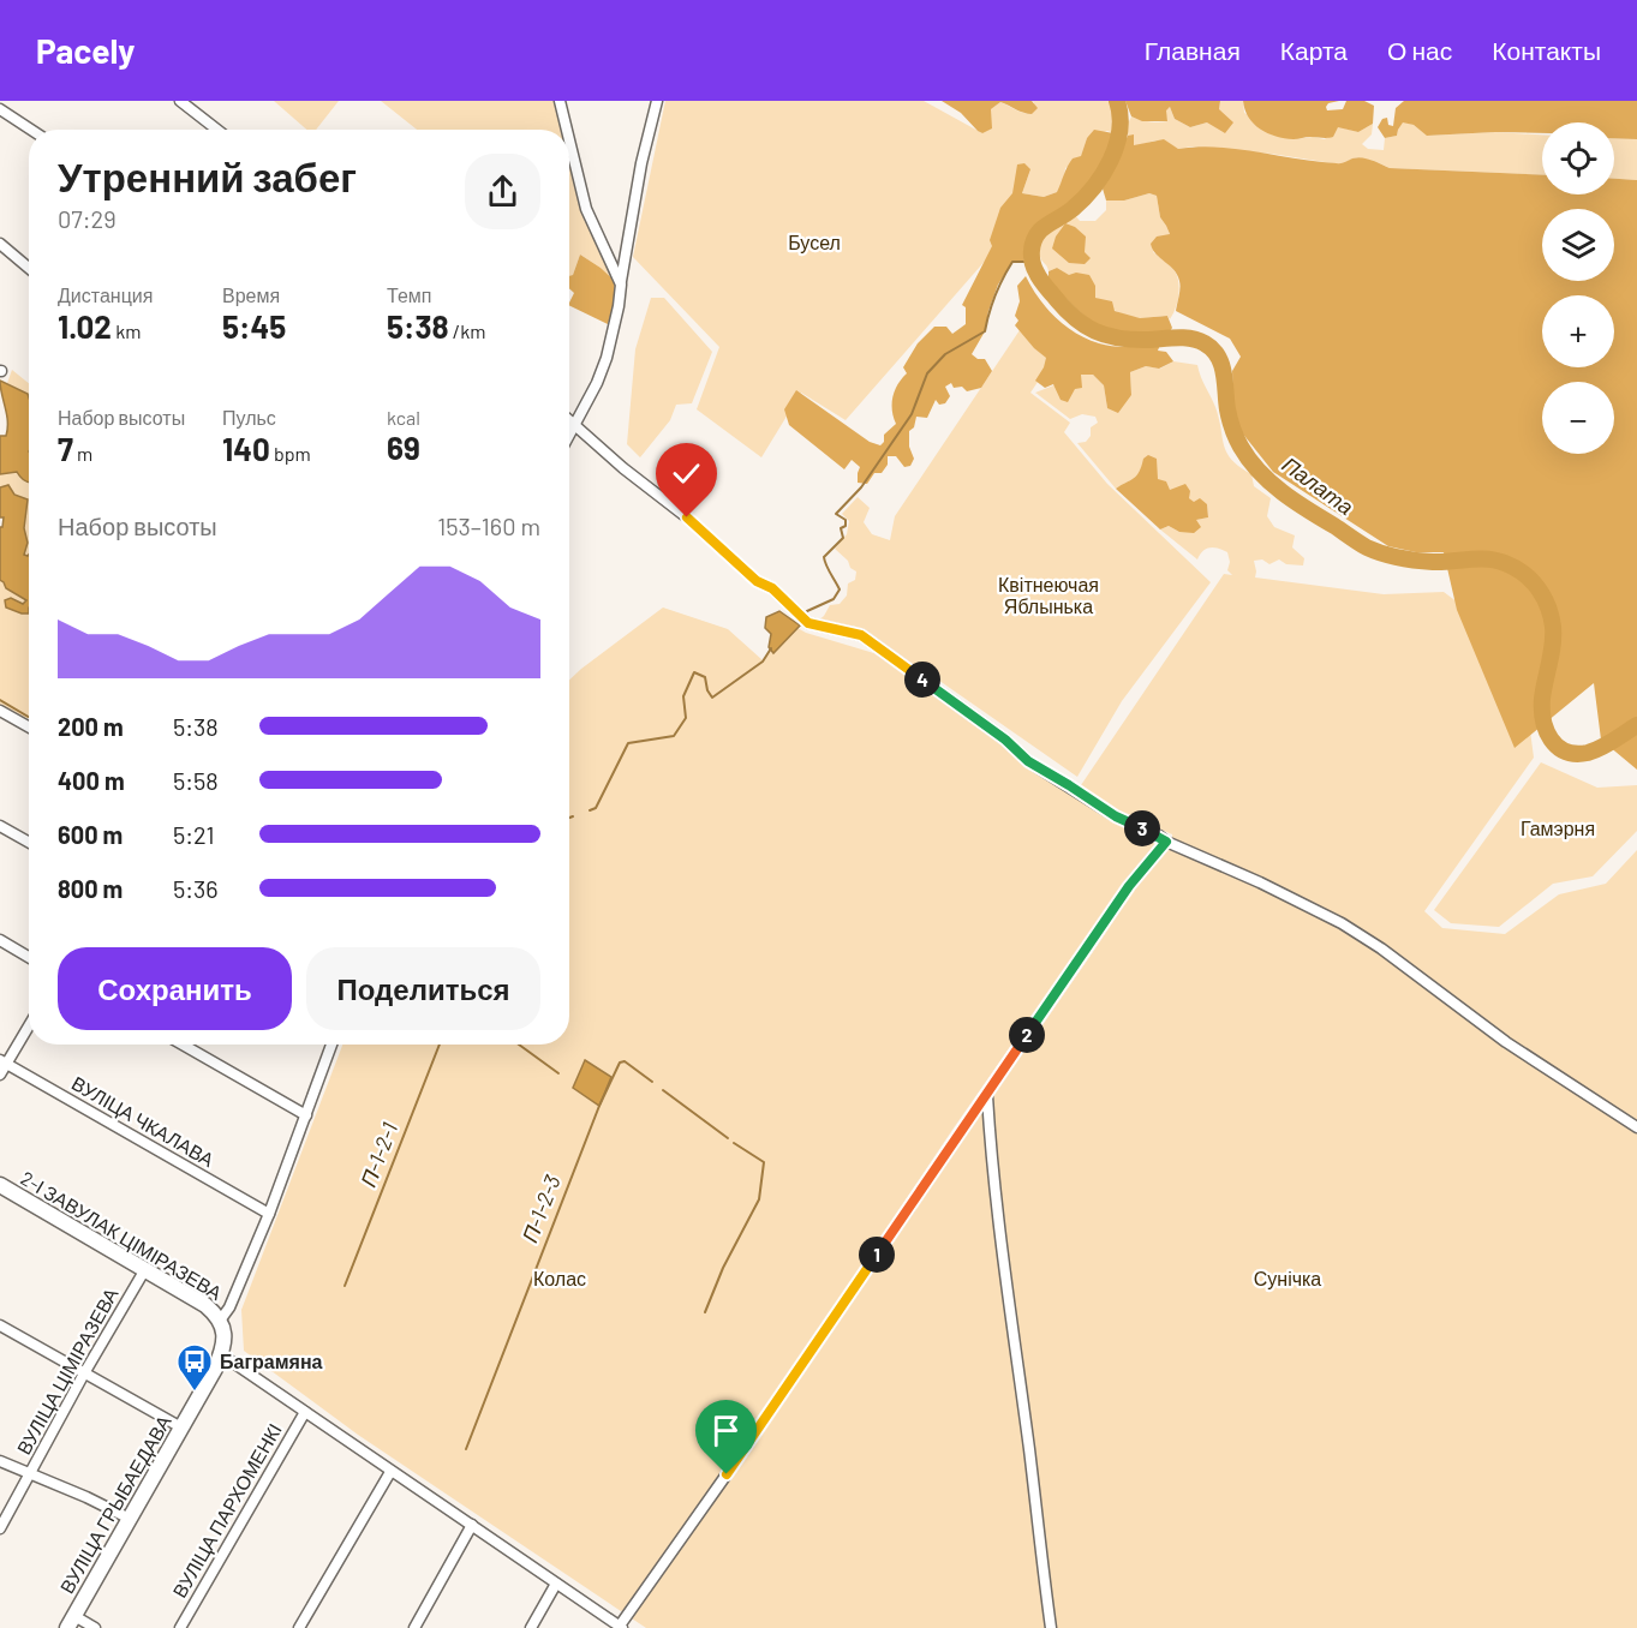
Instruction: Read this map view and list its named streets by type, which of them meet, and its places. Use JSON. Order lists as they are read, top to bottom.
{
  "streets": {
    "street": [
      "ВУЛІЦА ЧКАЛАВА",
      "2-І ЗАВУЛАК ЦІМІРАЗЕВА",
      "ВУЛІЦА ЦІМІРАЗЕВА",
      "ВУЛІЦА ГРЫБАЕДАВА",
      "ВУЛІЦА ПАРХОМЕНКІ"
    ]
  },
  "crossings": [
    ["2-І ЗАВУЛАК ЦІМІРАЗЕВА", "ВУЛІЦА ЦІМІРАЗЕВА"]
  ],
  "water": ["Палата", "П-1-2-1", "П-1-2-3"],
  "parks": [
    "Бусел",
    "Квітнеючая Яблынька",
    "Гамэрня",
    "Колас",
    "Сунічка"
  ],
  "places": {
    "bus stop": ["Баграмяна"]
  },
  "page": {
    "header": "Pacely",
    "nav": [
      "Главная",
      "Карта",
      "О нас",
      "Контакты"
    ],
    "map_buttons": ["+", "−"],
    "heading": ["Утренний забег", "07:29"],
    "stats": [
      ["Дистанция", "1.02 km"],
      ["Время", "5:45"],
      ["Темп", "5:38 /km"],
      ["Набор высоты", "7 m"],
      ["Пульс", "140 bpm"],
      ["kcal", "69"]
    ],
    "chart": ["Набор высоты", "153–160 m"],
    "pins": [
      "4",
      "3",
      "2",
      "1"
    ],
    "list": [
      {
        "name": "200 m",
        "note": "5:38"
      },
      {
        "name": "400 m",
        "note": "5:58"
      },
      {
        "name": "600 m",
        "note": "5:21"
      },
      {
        "name": "800 m",
        "note": "5:36"
      }
    ],
    "buttons": ["Сохранить", "Поделиться"]
  }
}
